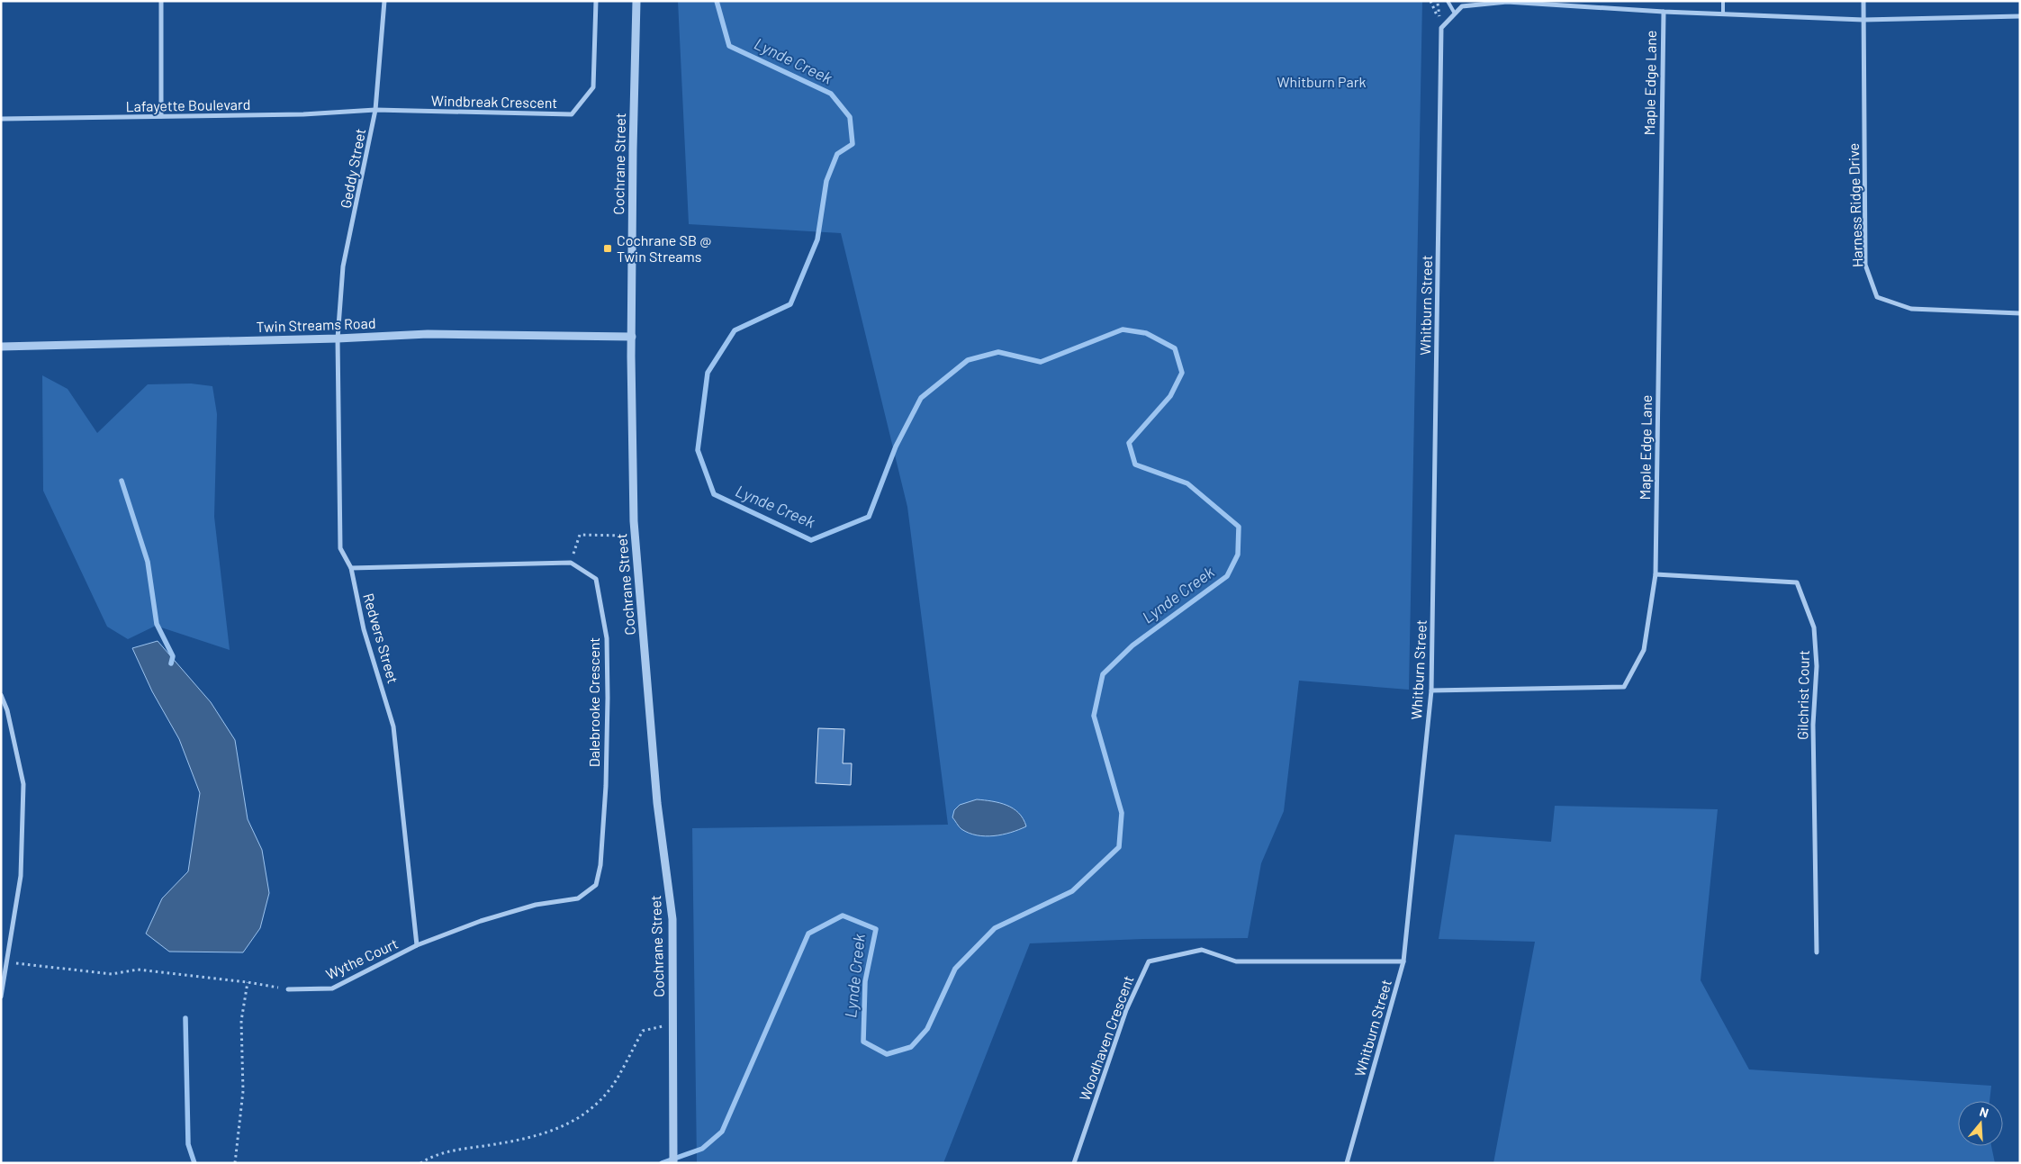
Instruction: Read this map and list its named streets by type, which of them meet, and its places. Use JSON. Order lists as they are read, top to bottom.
{
  "streets": {
    "street": [
      "Maple Edge Lane",
      "Windbreak Crescent",
      "Lafayette Boulevard",
      "Cochrane Street",
      "Geddy Street",
      "Harness Ridge Drive",
      "Whitburn Street",
      "Twin Streams Road",
      "Redvers Street",
      "Gilchrist Court",
      "Dalebrooke Crescent",
      "Wythe Court",
      "Woodhaven Crescent"
    ]
  },
  "crossings": [
    ["Maple Edge Lane", "Whitburn Street"],
    ["Maple Edge Lane", "Gilchrist Court"],
    ["Windbreak Crescent", "Lafayette Boulevard"],
    ["Windbreak Crescent", "Geddy Street"],
    ["Lafayette Boulevard", "Geddy Street"],
    ["Cochrane Street", "Twin Streams Road"],
    ["Geddy Street", "Twin Streams Road"],
    ["Geddy Street", "Redvers Street"],
    ["Whitburn Street", "Woodhaven Crescent"],
    ["Twin Streams Road", "Redvers Street"],
    ["Redvers Street", "Dalebrooke Crescent"],
    ["Redvers Street", "Wythe Court"],
    ["Dalebrooke Crescent", "Wythe Court"]
  ],
  "water": ["Lynde Creek"],
  "parks": ["Whitburn Park"],
  "places": {
    "transit": ["Cochrane SB @ Twin Streams"]
  },
  "north": "top"
}
